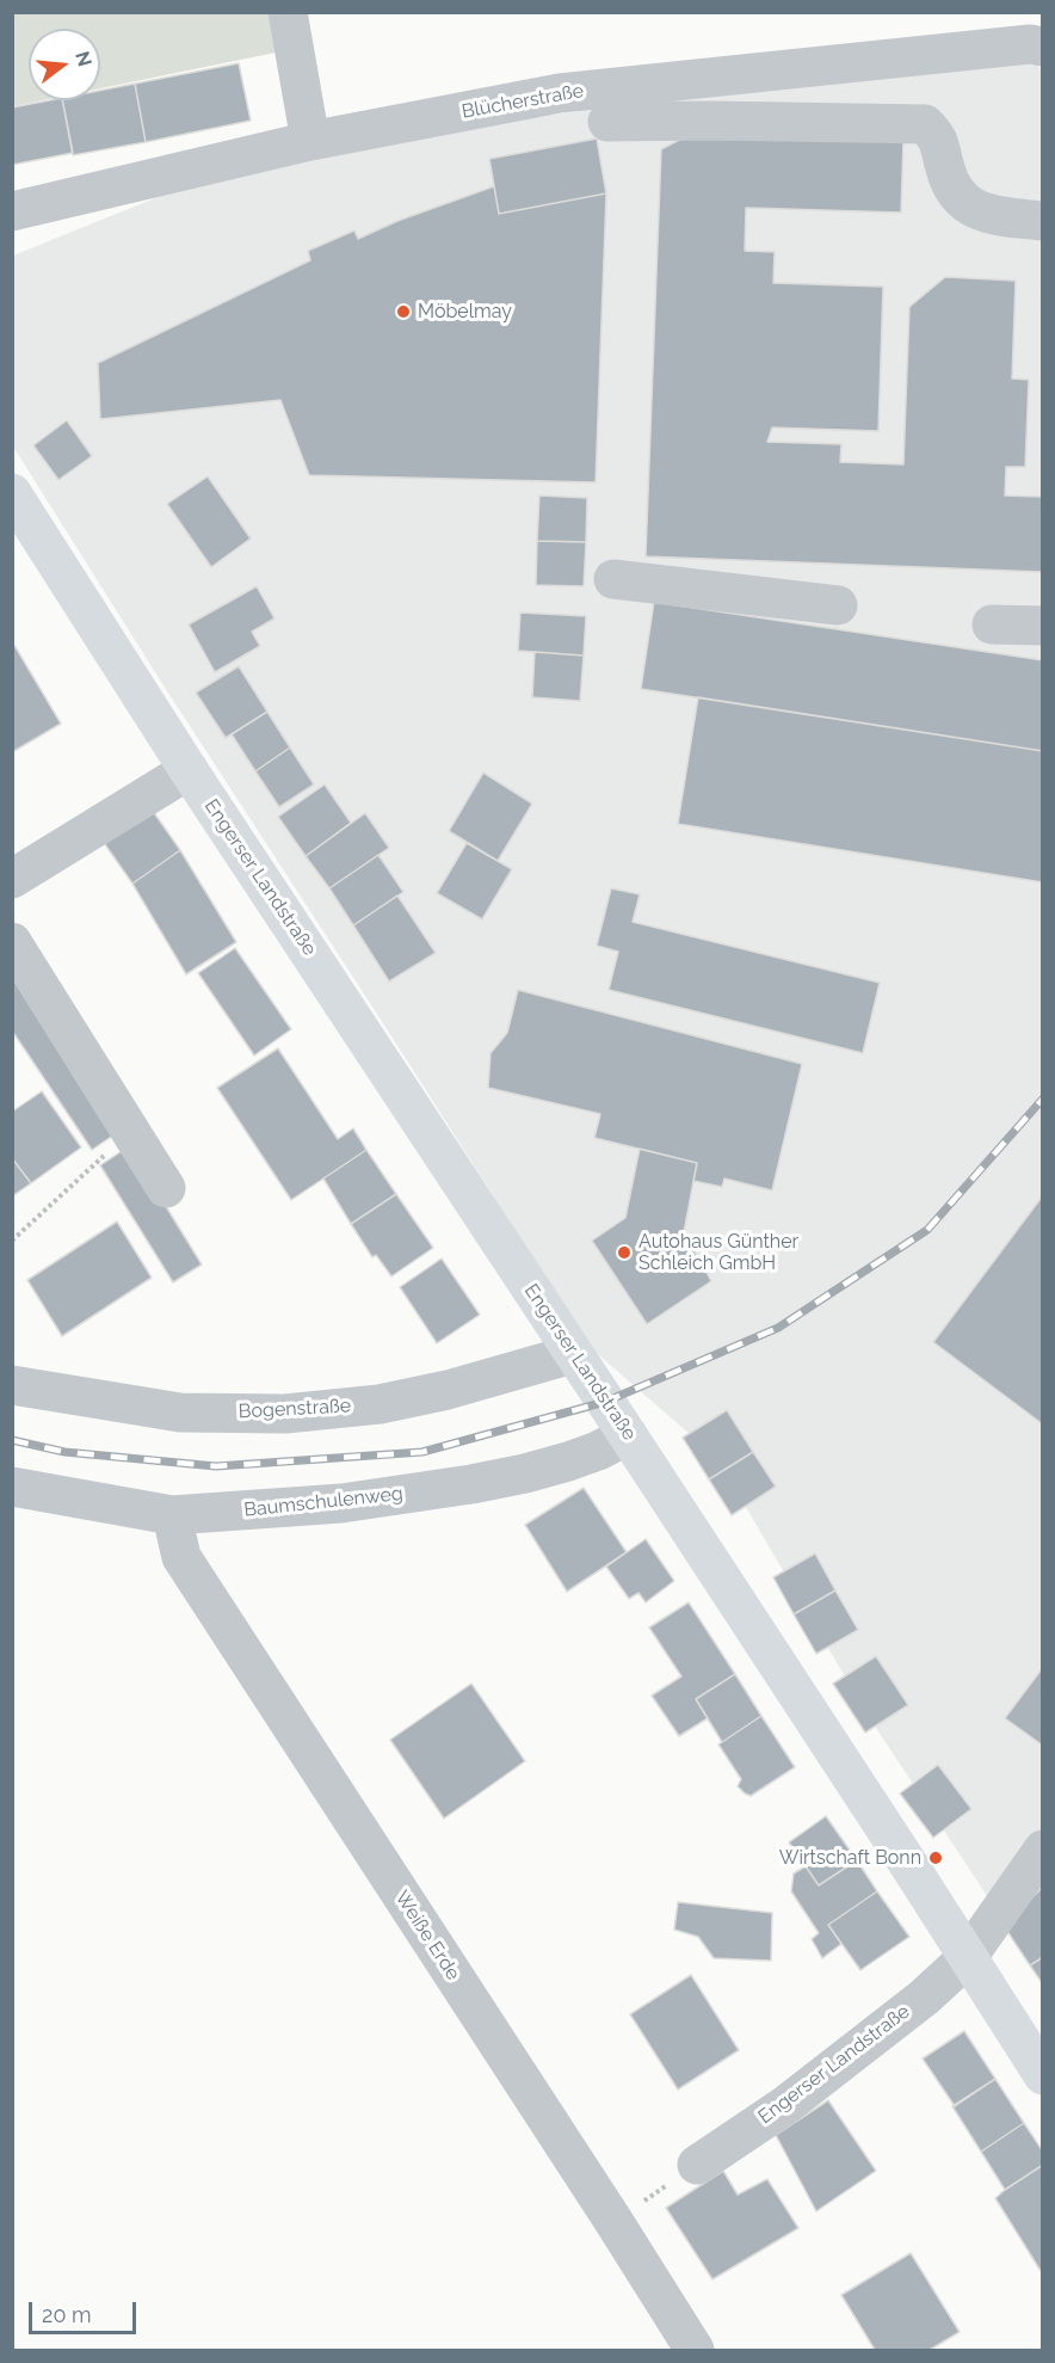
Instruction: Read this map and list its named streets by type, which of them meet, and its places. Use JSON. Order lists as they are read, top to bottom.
{
  "streets": {
    "main road": ["Engerser Landstraße"],
    "street": [
      "Blücherstraße",
      "Bogenstraße",
      "Baumschulenweg",
      "Weiße Erde"
    ]
  },
  "crossings": [
    ["Engerser Landstraße", "Bogenstraße"],
    ["Engerser Landstraße", "Baumschulenweg"],
    ["Baumschulenweg", "Weiße Erde"]
  ],
  "places": ["Möbelmay", "Autohaus Günther Schleich GmbH", "Wirtschaft Bonn"],
  "scale_bar": "20 m",
  "north": "right"
}
